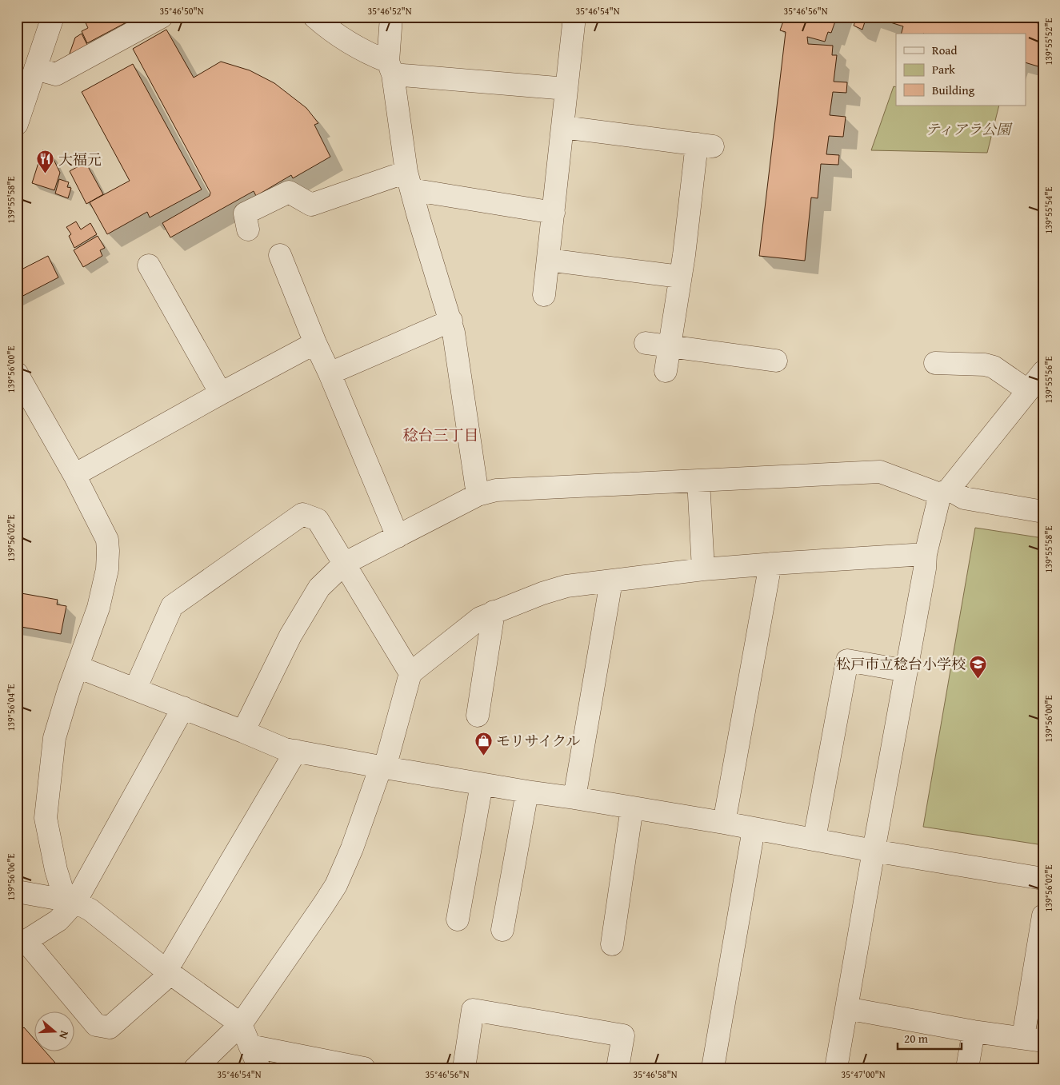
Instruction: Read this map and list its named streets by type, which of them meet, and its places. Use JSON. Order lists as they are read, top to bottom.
{
  "districts": ["稔台三丁目"],
  "parks": ["ティアラ公園"],
  "places": {
    "restaurant": ["大福元"],
    "school or university": ["松戸市立稔台小学校"],
    "shop": ["モリサイクル"]
  },
  "legend": ["Road", "Park", "Building"],
  "scale_bar": "20 m",
  "north": "right",
  "coordinates": [
    "35°46'50\"N",
    "35°46'52\"N",
    "35°46'54\"N",
    "35°46'56\"N",
    "139°55'52\"E",
    "139°55'58\"E",
    "139°55'54\"E",
    "139°56'00\"E",
    "139°55'56\"E",
    "139°56'02\"E",
    "139°56'04\"E",
    "139°56'06\"E",
    "35°46'58\"N",
    "35°47'00\"N"
  ]
}
